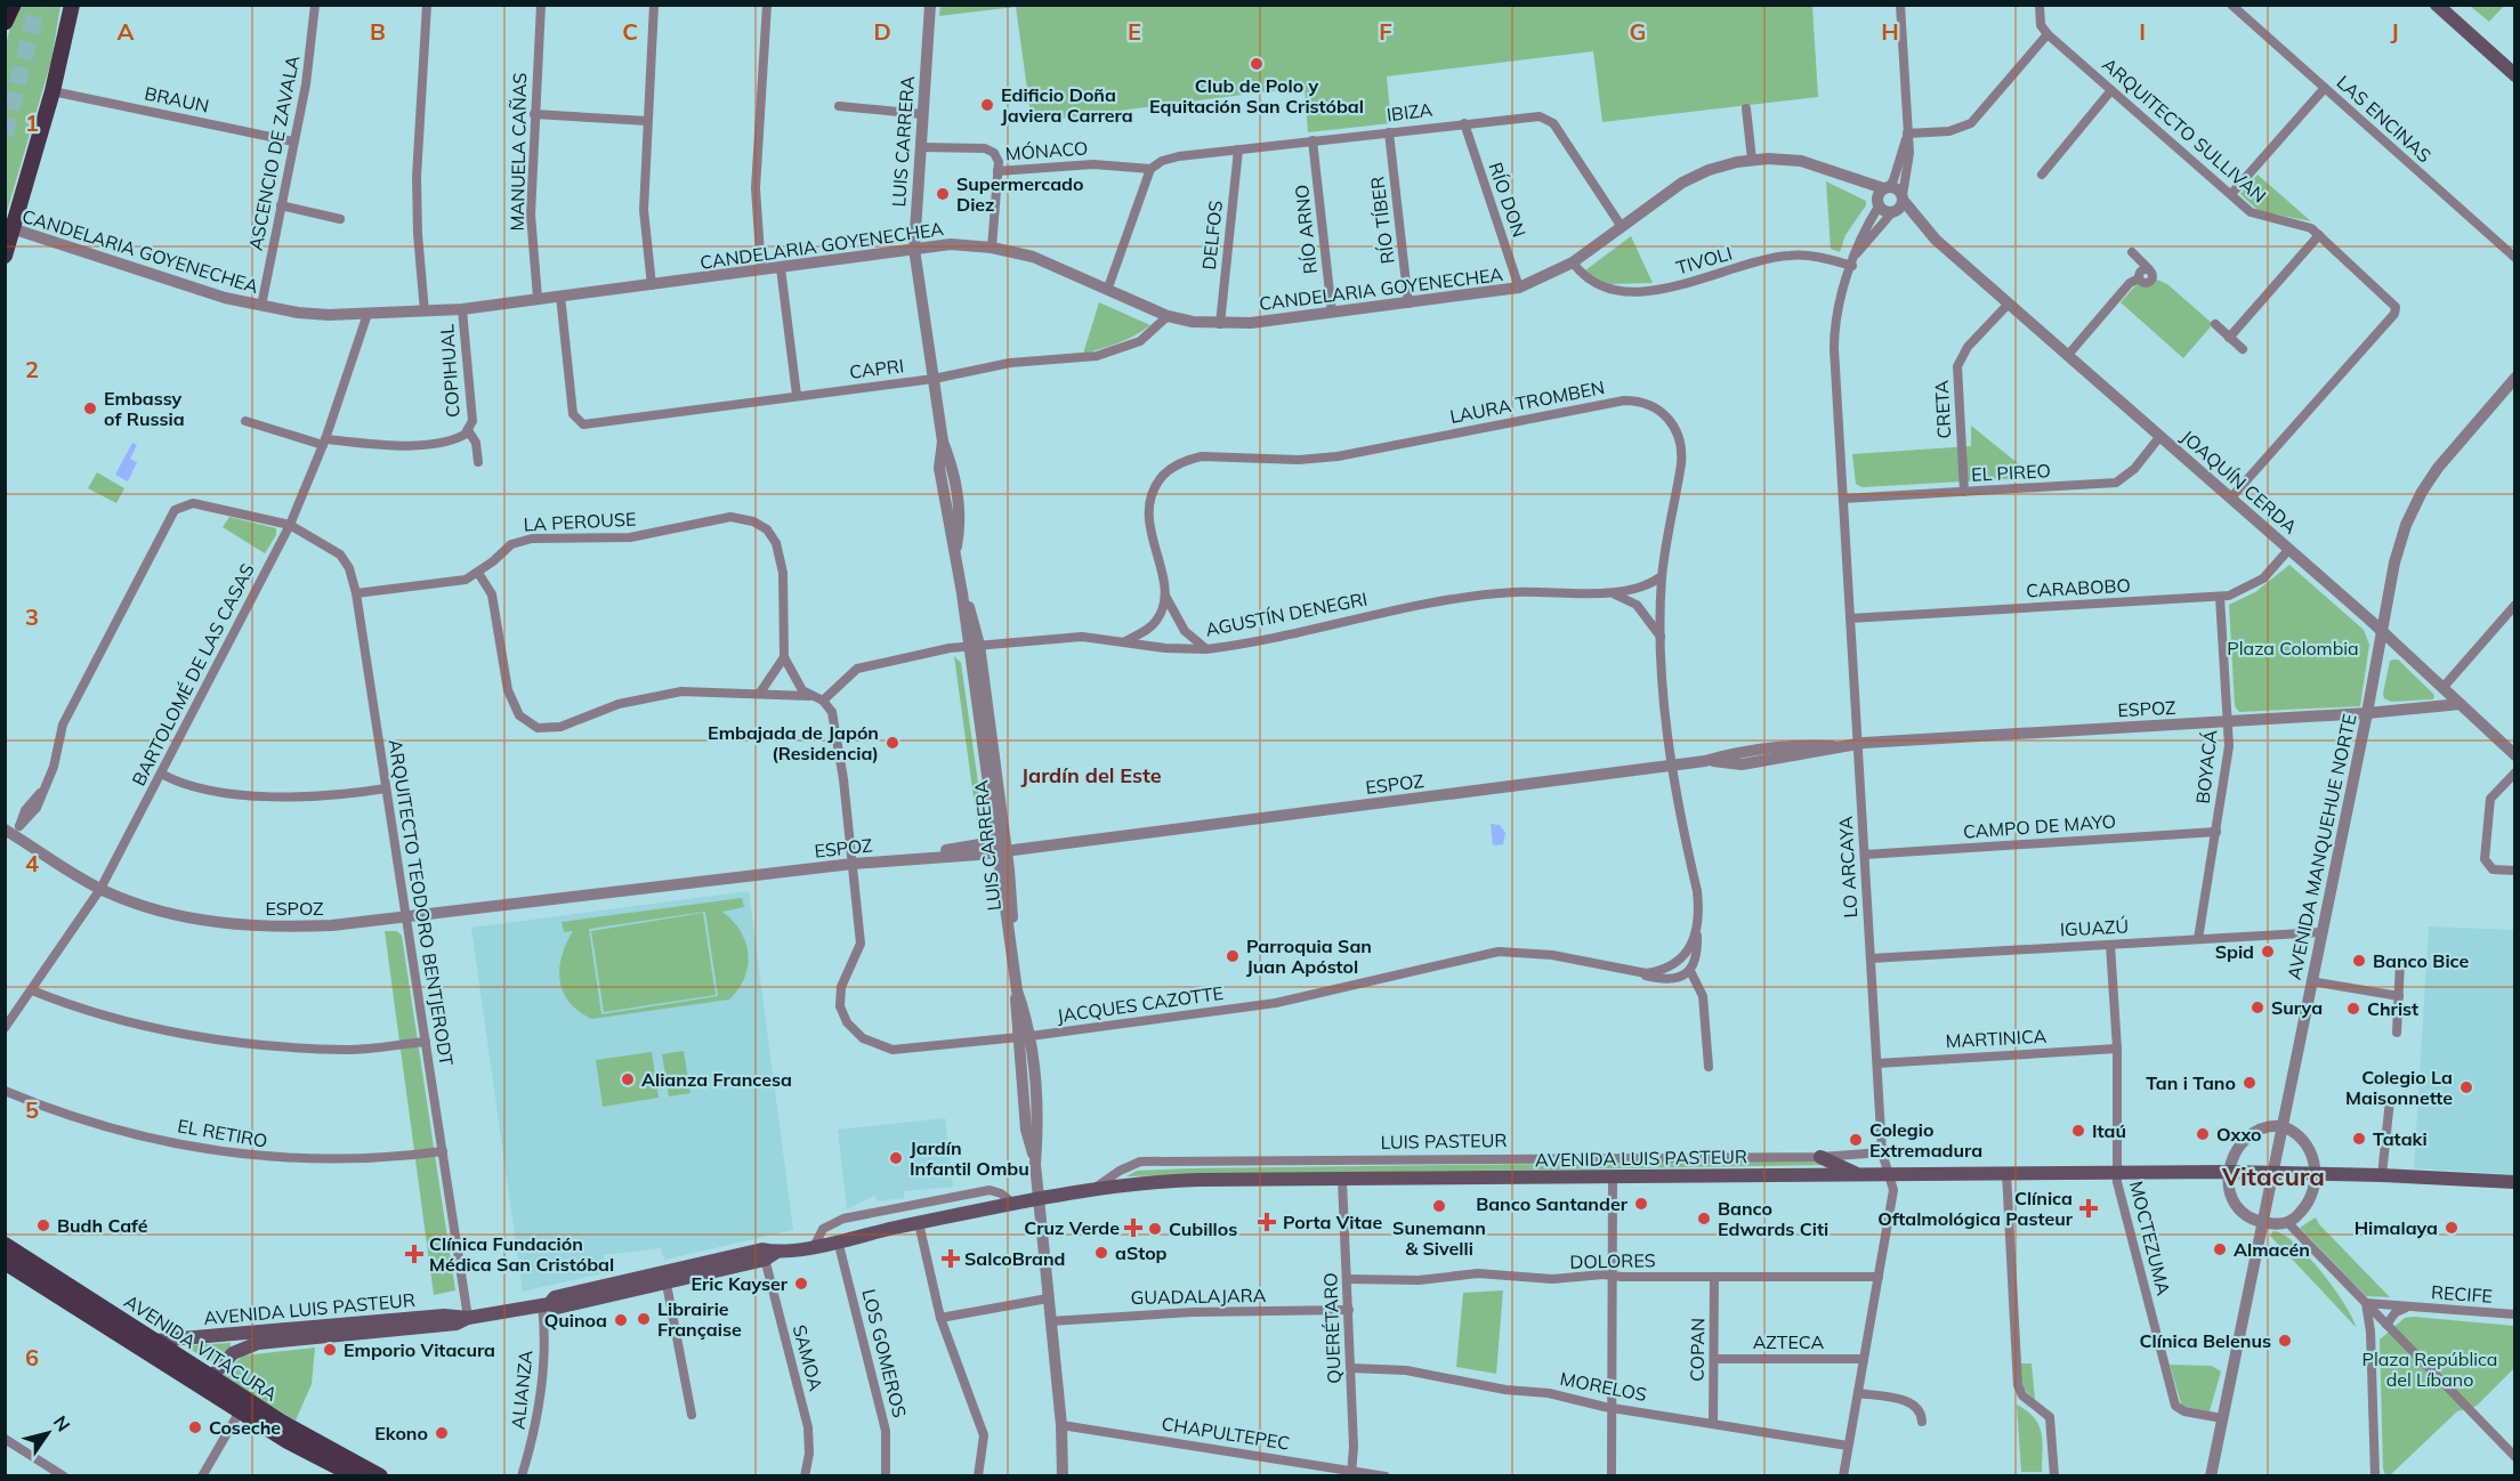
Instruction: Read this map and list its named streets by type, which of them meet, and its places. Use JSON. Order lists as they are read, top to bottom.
{
  "streets": {
    "main road": ["AVENIDA LUIS PASTEUR", "AVENIDA VITACURA"],
    "street": [
      "BRAUN",
      "IBIZA",
      "LAS ENCINAS",
      "ARQUITECTO SULLIVAN",
      "LUIS CARRERA",
      "MÓNACO",
      "MANUELA CAÑAS",
      "ASCENCIO DE ZAVALA",
      "RÍO DON",
      "RÍO TÍBER",
      "RÍO ARNO",
      "DELFOS",
      "CANDELARIA GOYENECHEA",
      "TIVOLI",
      "CAPRI",
      "COPIHUAL",
      "LAURA TROMBEN",
      "CRETA",
      "EL PIREO",
      "JOAQUÍN CERDA",
      "LA PEROUSE",
      "CARABOBO",
      "AGUSTÍN DENEGRI",
      "BARTOLOMÉ DE LAS CASAS",
      "ESPOZ",
      "BOYACÁ",
      "CAMPO DE MAYO",
      "AVENIDA MANQUEHUE NORTE",
      "LO ARCAYA",
      "ARQUITECTO TEODORO BENTJERODT",
      "IGUAZÚ",
      "JACQUES CAZOTTE",
      "MARTINICA",
      "EL RETIRO",
      "LUIS PASTEUR",
      "MOCTEZUMA",
      "DOLORES",
      "RECIFE",
      "GUADALAJARA",
      "QUERÉTARO",
      "AZTECA",
      "COPAN",
      "LOS GOMEROS",
      "SAMOA",
      "MORELOS",
      "ALIANZA",
      "CHAPULTEPEC"
    ]
  },
  "crossings": [
    ["BRAUN", "ASCENCIO DE ZAVALA"],
    ["IBIZA", "MÓNACO"],
    ["IBIZA", "RÍO DON"],
    ["IBIZA", "RÍO TÍBER"],
    ["IBIZA", "RÍO ARNO"],
    ["IBIZA", "DELFOS"],
    ["IBIZA", "CANDELARIA GOYENECHEA"],
    ["ARQUITECTO SULLIVAN", "JOAQUÍN CERDA"],
    ["LUIS CARRERA", "MÓNACO"],
    ["LUIS CARRERA", "CANDELARIA GOYENECHEA"],
    ["LUIS CARRERA", "CAPRI"],
    ["LUIS CARRERA", "AGUSTÍN DENEGRI"],
    ["LUIS CARRERA", "ESPOZ"],
    ["LUIS CARRERA", "JACQUES CAZOTTE"],
    ["LUIS CARRERA", "AVENIDA LUIS PASTEUR"],
    ["LUIS CARRERA", "GUADALAJARA"],
    ["LUIS CARRERA", "CHAPULTEPEC"],
    ["MANUELA CAÑAS", "CANDELARIA GOYENECHEA"],
    ["ASCENCIO DE ZAVALA", "CANDELARIA GOYENECHEA"],
    ["RÍO DON", "CANDELARIA GOYENECHEA"],
    ["RÍO TÍBER", "CANDELARIA GOYENECHEA"],
    ["RÍO ARNO", "CANDELARIA GOYENECHEA"],
    ["DELFOS", "CANDELARIA GOYENECHEA"],
    ["CANDELARIA GOYENECHEA", "TIVOLI"],
    ["CANDELARIA GOYENECHEA", "CAPRI"],
    ["CANDELARIA GOYENECHEA", "COPIHUAL"],
    ["CANDELARIA GOYENECHEA", "JOAQUÍN CERDA"],
    ["CANDELARIA GOYENECHEA", "BARTOLOMÉ DE LAS CASAS"],
    ["CANDELARIA GOYENECHEA", "LO ARCAYA"],
    ["TIVOLI", "LO ARCAYA"],
    ["COPIHUAL", "BARTOLOMÉ DE LAS CASAS"],
    ["LAURA TROMBEN", "AGUSTÍN DENEGRI"],
    ["LAURA TROMBEN", "ESPOZ"],
    ["CRETA", "EL PIREO"],
    ["CRETA", "JOAQUÍN CERDA"],
    ["EL PIREO", "JOAQUÍN CERDA"],
    ["EL PIREO", "LO ARCAYA"],
    ["JOAQUÍN CERDA", "CARABOBO"],
    ["JOAQUÍN CERDA", "ESPOZ"],
    ["JOAQUÍN CERDA", "AVENIDA MANQUEHUE NORTE"],
    ["JOAQUÍN CERDA", "LO ARCAYA"],
    ["LA PEROUSE", "ARQUITECTO TEODORO BENTJERODT"],
    ["CARABOBO", "BOYACÁ"],
    ["CARABOBO", "LO ARCAYA"],
    ["BARTOLOMÉ DE LAS CASAS", "ESPOZ"],
    ["BARTOLOMÉ DE LAS CASAS", "ARQUITECTO TEODORO BENTJERODT"],
    ["ESPOZ", "BOYACÁ"],
    ["ESPOZ", "AVENIDA MANQUEHUE NORTE"],
    ["ESPOZ", "LO ARCAYA"],
    ["ESPOZ", "ARQUITECTO TEODORO BENTJERODT"],
    ["BOYACÁ", "CAMPO DE MAYO"],
    ["BOYACÁ", "IGUAZÚ"],
    ["CAMPO DE MAYO", "LO ARCAYA"],
    ["AVENIDA MANQUEHUE NORTE", "IGUAZÚ"],
    ["AVENIDA MANQUEHUE NORTE", "AVENIDA LUIS PASTEUR"],
    ["AVENIDA MANQUEHUE NORTE", "MOCTEZUMA"],
    ["LO ARCAYA", "IGUAZÚ"],
    ["LO ARCAYA", "MARTINICA"],
    ["LO ARCAYA", "LUIS PASTEUR"],
    ["LO ARCAYA", "AVENIDA LUIS PASTEUR"],
    ["LO ARCAYA", "DOLORES"],
    ["LO ARCAYA", "AZTECA"],
    ["LO ARCAYA", "MORELOS"],
    ["ARQUITECTO TEODORO BENTJERODT", "EL RETIRO"],
    ["ARQUITECTO TEODORO BENTJERODT", "AVENIDA LUIS PASTEUR"],
    ["IGUAZÚ", "MOCTEZUMA"],
    ["MARTINICA", "MOCTEZUMA"],
    ["LUIS PASTEUR", "AVENIDA LUIS PASTEUR"],
    ["AVENIDA LUIS PASTEUR", "MOCTEZUMA"],
    ["AVENIDA LUIS PASTEUR", "QUERÉTARO"],
    ["AVENIDA LUIS PASTEUR", "AVENIDA VITACURA"],
    ["AVENIDA LUIS PASTEUR", "LOS GOMEROS"],
    ["AVENIDA LUIS PASTEUR", "SAMOA"],
    ["AVENIDA LUIS PASTEUR", "ALIANZA"],
    ["DOLORES", "QUERÉTARO"],
    ["DOLORES", "COPAN"],
    ["GUADALAJARA", "QUERÉTARO"],
    ["QUERÉTARO", "MORELOS"],
    ["QUERÉTARO", "CHAPULTEPEC"],
    ["AZTECA", "COPAN"],
    ["COPAN", "MORELOS"]
  ],
  "districts": ["Jardín del Este", "Vitacura"],
  "parks": ["Plaza Colombia", "Plaza República del Líbano"],
  "places": {
    "other": [
      "Club de Polo y Equitación San Cristóbal",
      "Edificio Doña Javiera Carrera",
      "Supermercado Diez",
      "Embassy of Russia",
      "Embajada de Japón (Residencia)",
      "Spid",
      "Parroquia San Juan Apóstol",
      "Banco Bice",
      "Surya",
      "Christ",
      "Alianza Francesa",
      "Tan i Tano",
      "Colegio La Maisonnette",
      "Itaú",
      "Oxxo",
      "Tataki",
      "Colegio Extremadura",
      "Jardín Infantil Ombu",
      "Banco Santander",
      "Sunemann & Sivelli",
      "Banco Edwards Citi",
      "Budh Café",
      "Himalaya",
      "Cubillos",
      "Almacén",
      "aStop",
      "Eric Kayser",
      "Librairie Française",
      "Quinoa",
      "Clínica Belenus",
      "Emporio Vitacura",
      "Coseche",
      "Ekono"
    ],
    "health": [
      "Clínica Oftalmológica Pasteur",
      "Porta Vitae",
      "Cruz Verde",
      "Clínica Fundación Médica San Cristóbal",
      "SalcoBrand"
    ]
  },
  "north": "top right",
  "grid": {
    "columns": [
      "A",
      "B",
      "C",
      "D",
      "E",
      "F",
      "G",
      "H",
      "I",
      "J"
    ],
    "rows": [
      "1",
      "2",
      "3",
      "4",
      "5",
      "6"
    ]
  }
}
